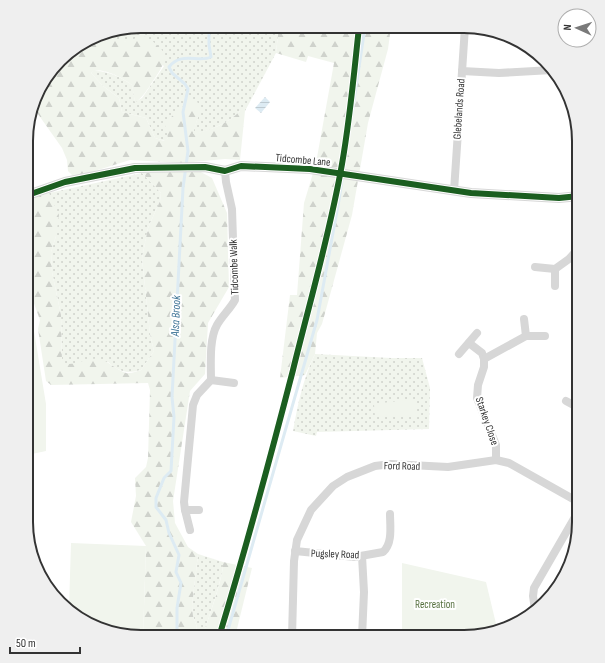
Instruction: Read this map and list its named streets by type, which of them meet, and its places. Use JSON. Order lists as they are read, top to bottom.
{
  "streets": {
    "street": [
      "Glebelands Road",
      "Tidcombe Lane",
      "Tidcombe Walk",
      "Starkey Close",
      "Ford Road",
      "Pugsley Road"
    ]
  },
  "crossings": [
    ["Glebelands Road", "Tidcombe Lane"],
    ["Tidcombe Lane", "Tidcombe Walk"],
    ["Starkey Close", "Ford Road"],
    ["Ford Road", "Pugsley Road"]
  ],
  "water": ["Alsa Brook"],
  "parks": ["Recreation"],
  "scale_bar": "50 m",
  "north": "left"
}
